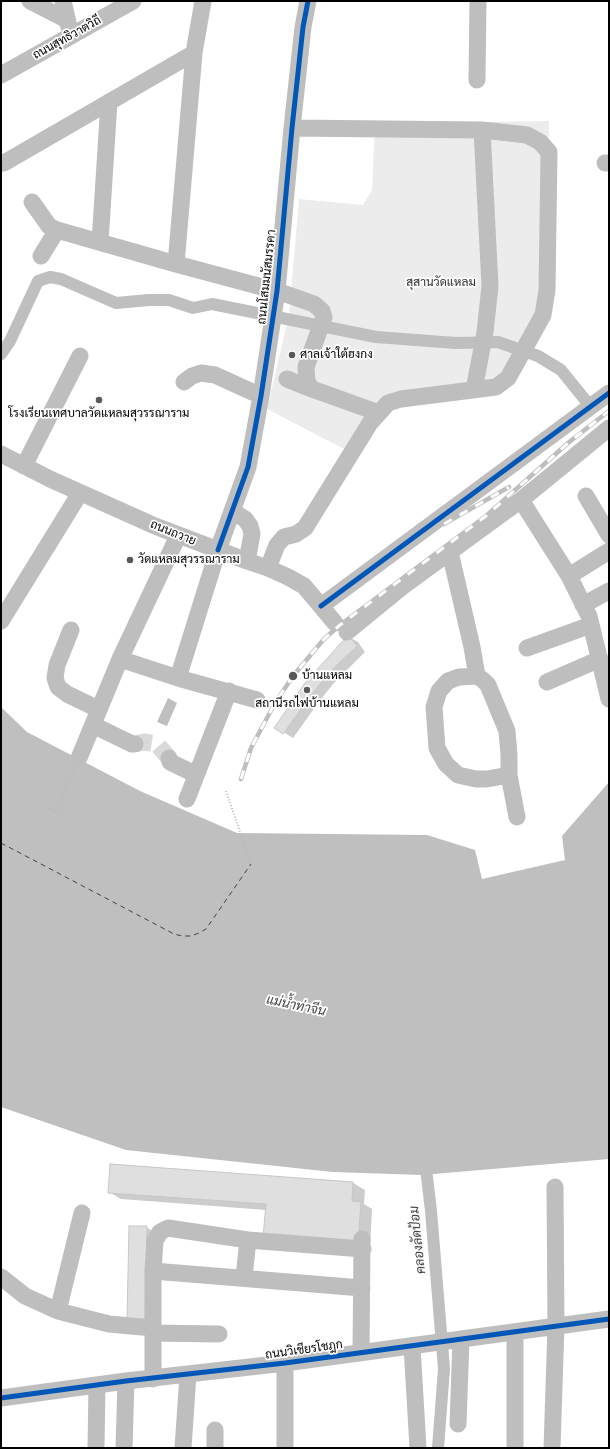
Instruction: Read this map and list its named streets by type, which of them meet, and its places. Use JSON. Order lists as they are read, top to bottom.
{
  "streets": {
    "street": [
      "ถนนสุทธิวาตวิถี",
      "ถนนโสมมนัสมรรคา",
      "ถนนถวาย",
      "ถนนวิเชียรโชฎก"
    ]
  },
  "crossings": [
    ["ถนนโสมมนัสมรรคา", "ถนนถวาย"]
  ],
  "water": ["แม่น้ำท่าจีน", "คลองลัดป้อม"],
  "parks": ["สุสานวัดแหลม"],
  "places": [
    "ศาลเจ้าใต้ฮงกง",
    "โรงเรียนเทศบาลวัดแหลมสุวรรณาราม",
    "วัดแหลมสุวรรณาราม",
    "บ้านแหลม",
    "สถานีรถไฟบ้านแหลม"
  ]
}
